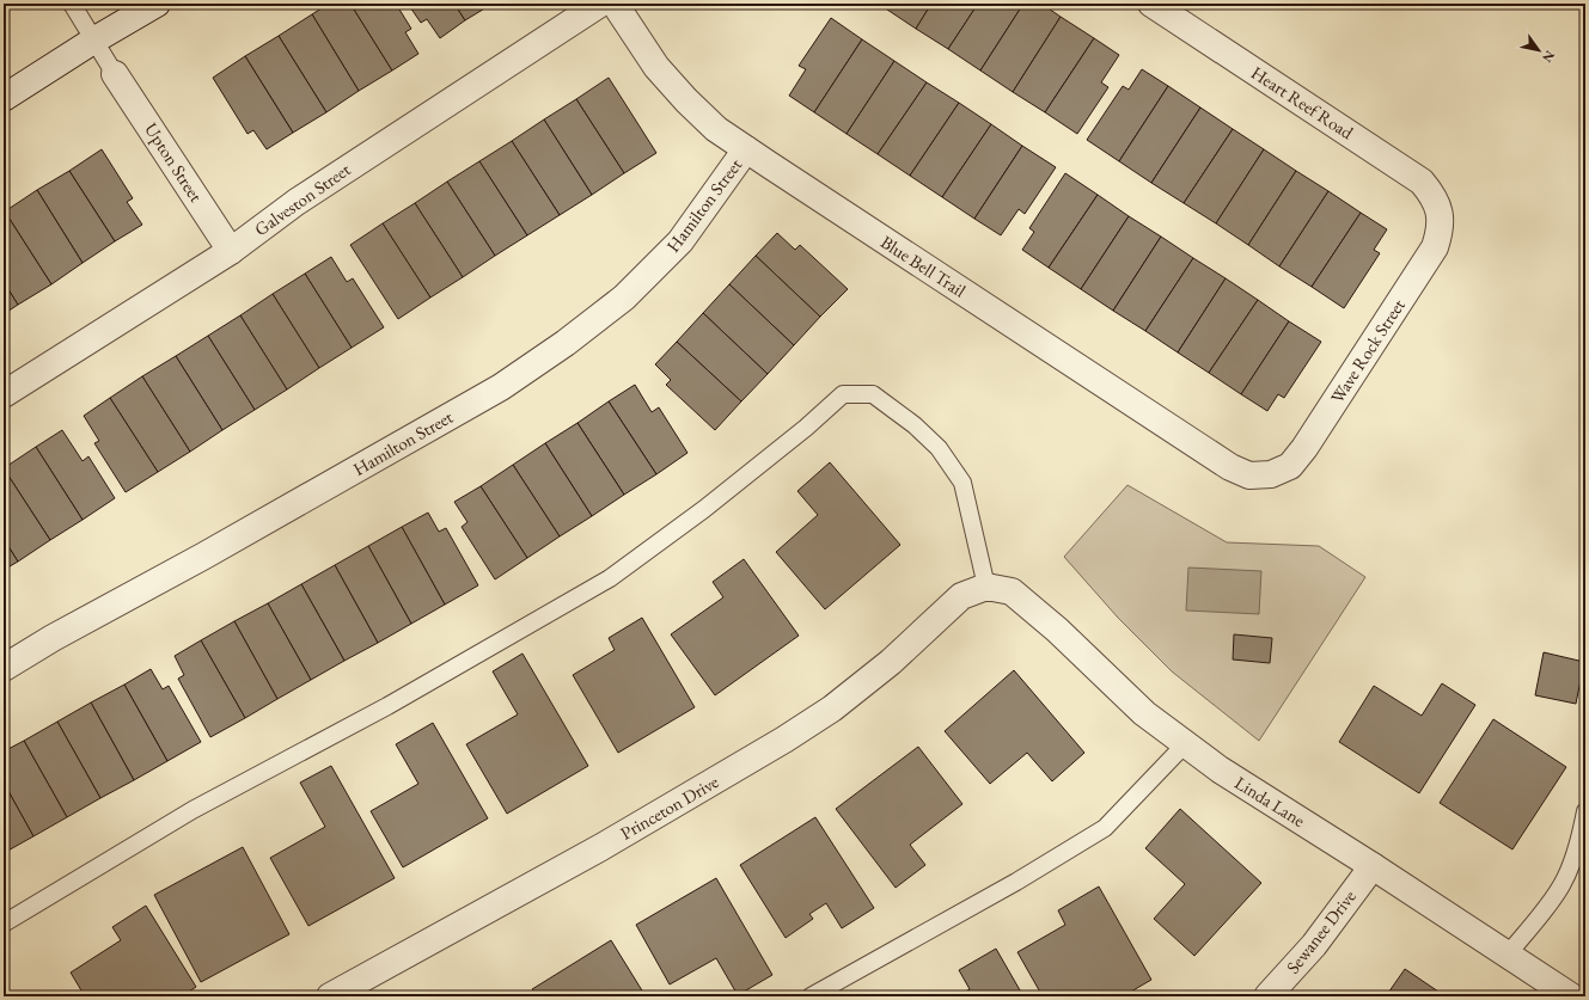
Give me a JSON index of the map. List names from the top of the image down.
{
  "streets": {
    "street": [
      "Heart Reef Road",
      "Upton Street",
      "Galveston Street",
      "Hamilton Street",
      "Blue Bell Trail",
      "Wave Rock Street",
      "Linda Lane",
      "Princeton Drive",
      "Sewanee Drive"
    ]
  },
  "crossings": [
    ["Heart Reef Road", "Wave Rock Street"],
    ["Upton Street", "Galveston Street"],
    ["Hamilton Street", "Blue Bell Trail"],
    ["Blue Bell Trail", "Wave Rock Street"],
    ["Linda Lane", "Princeton Drive"],
    ["Linda Lane", "Sewanee Drive"]
  ],
  "north": "bottom right"
}
